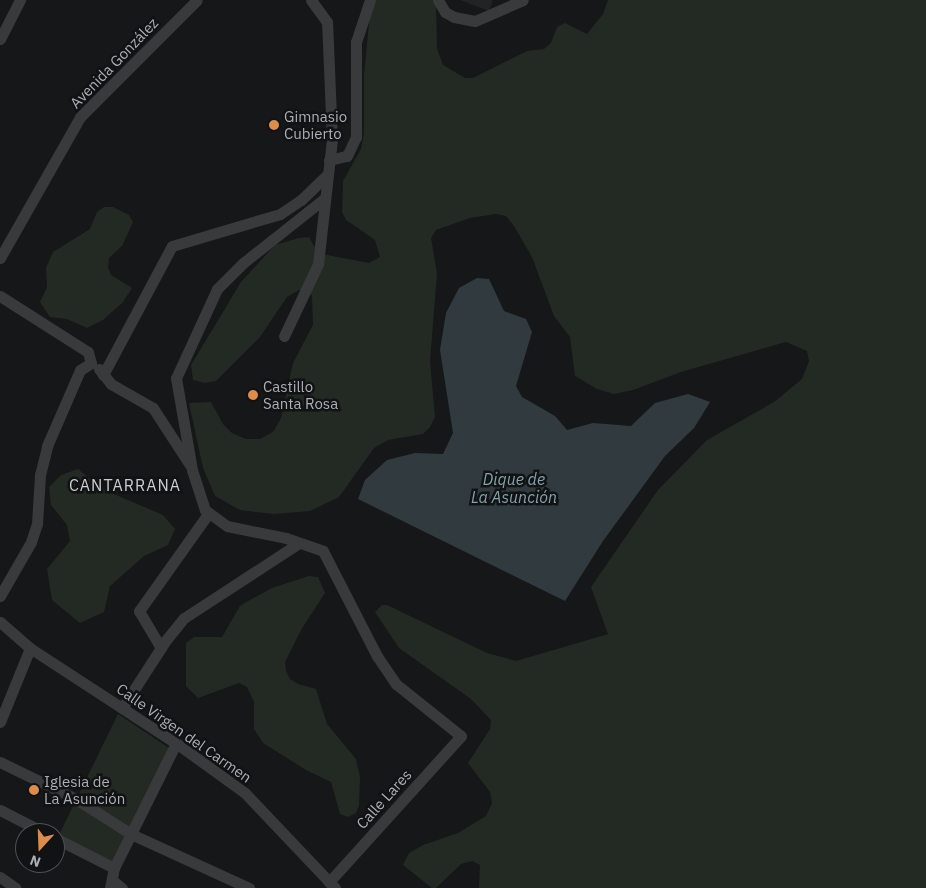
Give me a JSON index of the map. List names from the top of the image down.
{
  "streets": {
    "street": ["Avenida González", "Calle Virgen del Carmen", "Calle Lares"]
  },
  "crossings": [
    ["Calle Virgen del Carmen", "Calle Lares"]
  ],
  "districts": ["CANTARRANA"],
  "water": ["Dique de La Asunción"],
  "places": ["Gimnasio Cubierto", "Castillo Santa Rosa", "Iglesia de La Asunción"],
  "north": "bottom"
}
